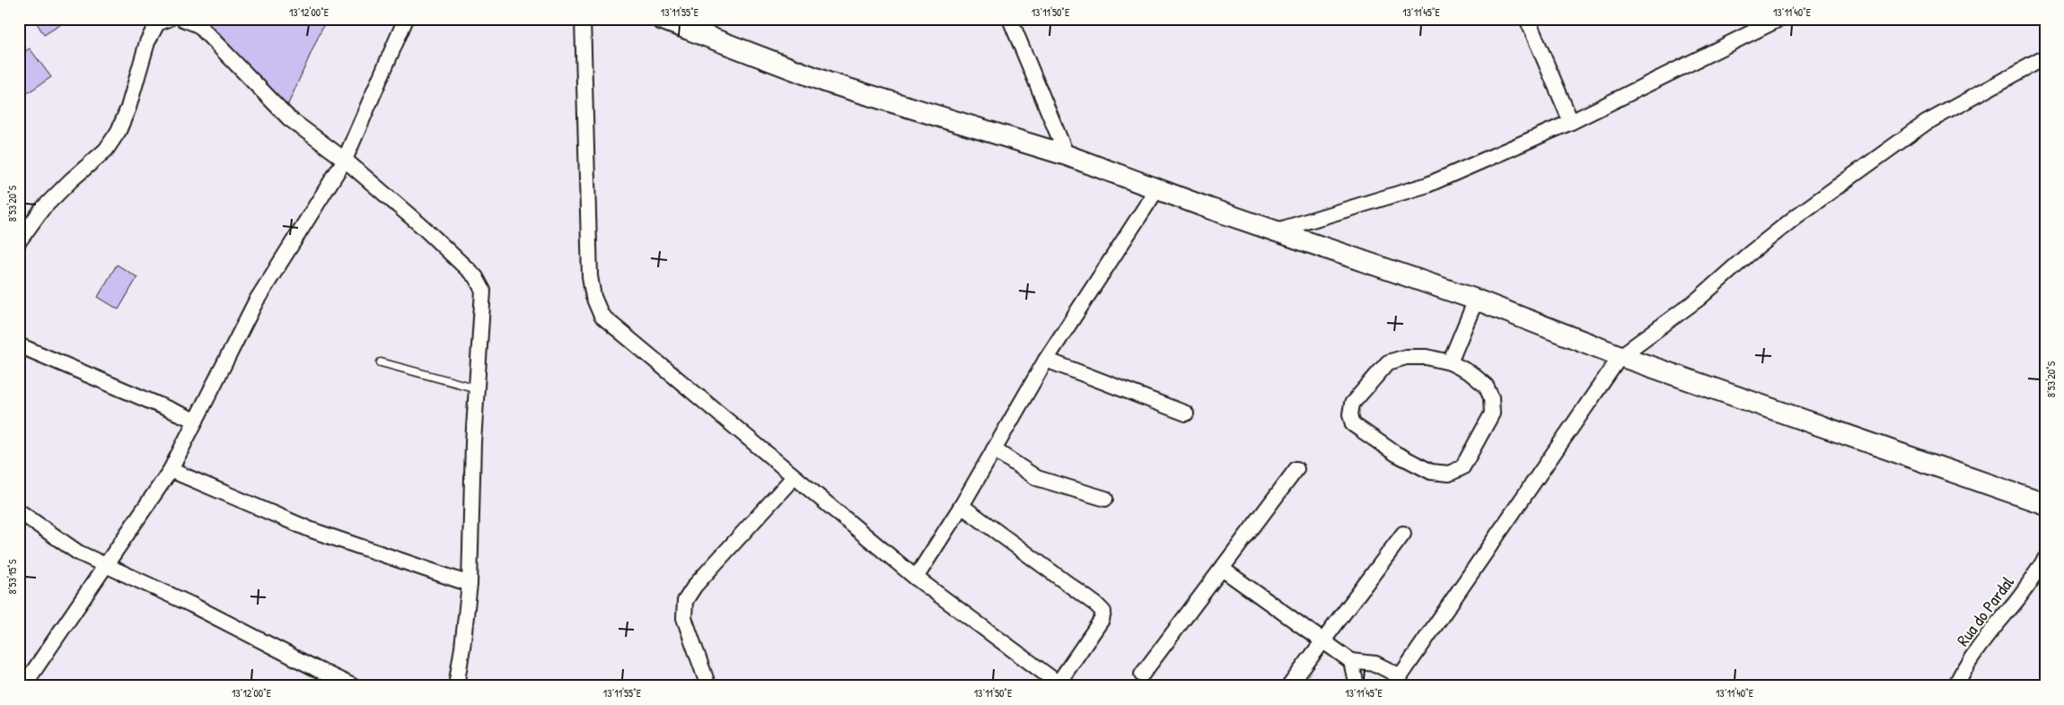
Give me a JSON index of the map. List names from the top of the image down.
{
  "streets": {
    "street": ["Rua do Pardal"]
  },
  "coordinates": [
    "13°12'00\"E",
    "13°11'55\"E",
    "13°11'50\"E",
    "13°11'45\"E",
    "13°11'40\"E",
    "8°53'20\"S",
    "8°53'15\"S"
  ]
}
